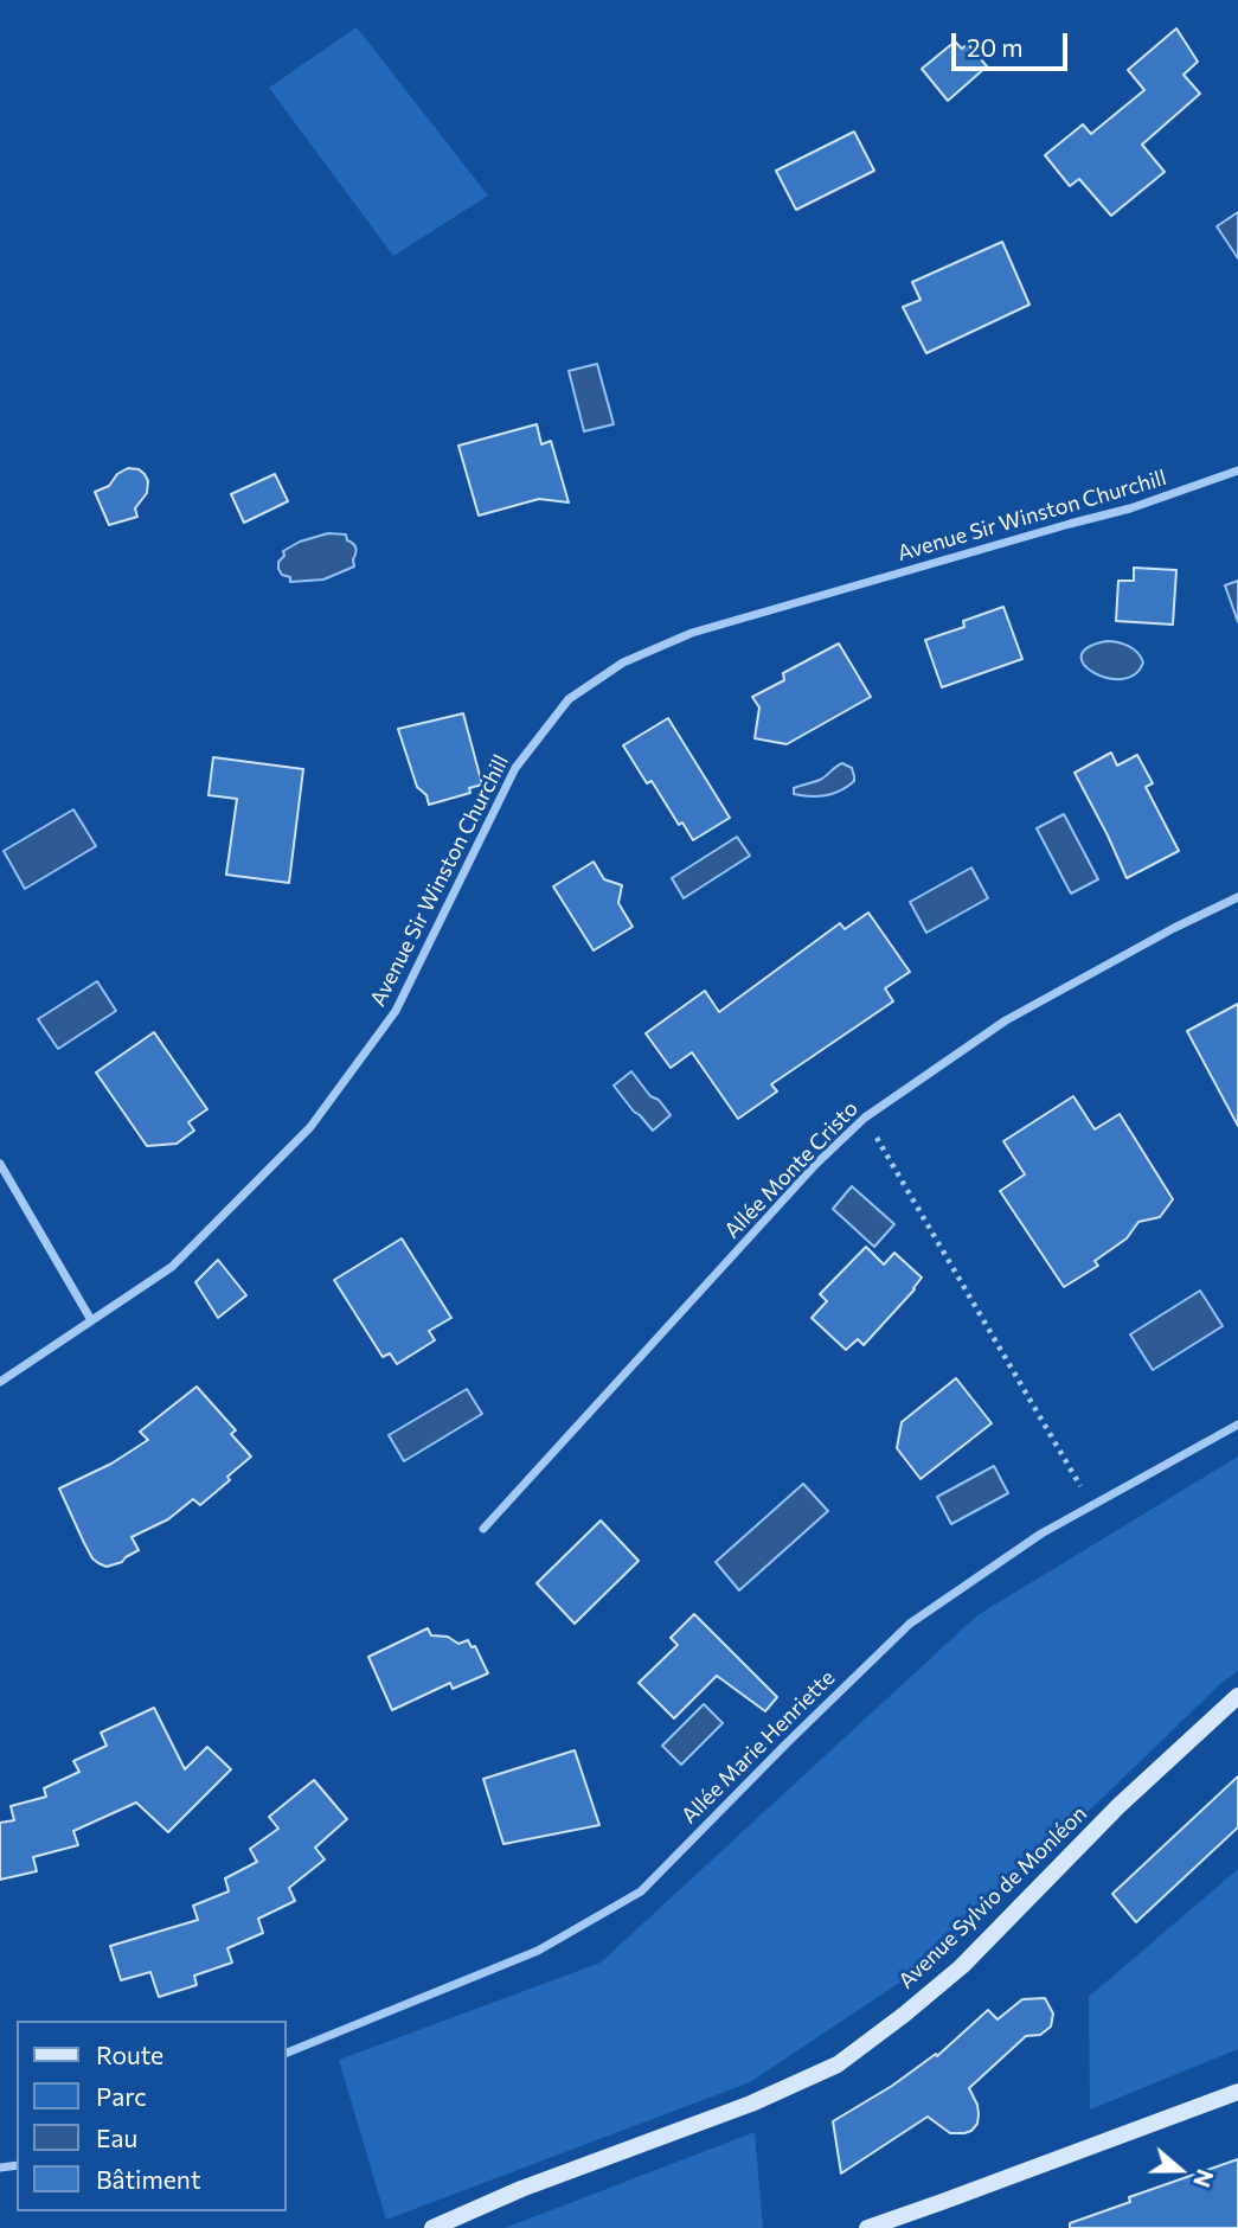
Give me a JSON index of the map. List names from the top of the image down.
{
  "streets": {
    "main road": ["Avenue Sylvio de Monléon"],
    "street": ["Avenue Sir Winston Churchill", "Allée Monte Cristo", "Allée Marie Henriette"]
  },
  "legend": [
    "Route",
    "Parc",
    "Eau",
    "Bâtiment"
  ],
  "scale_bar": "20 m",
  "north": "right"
}
